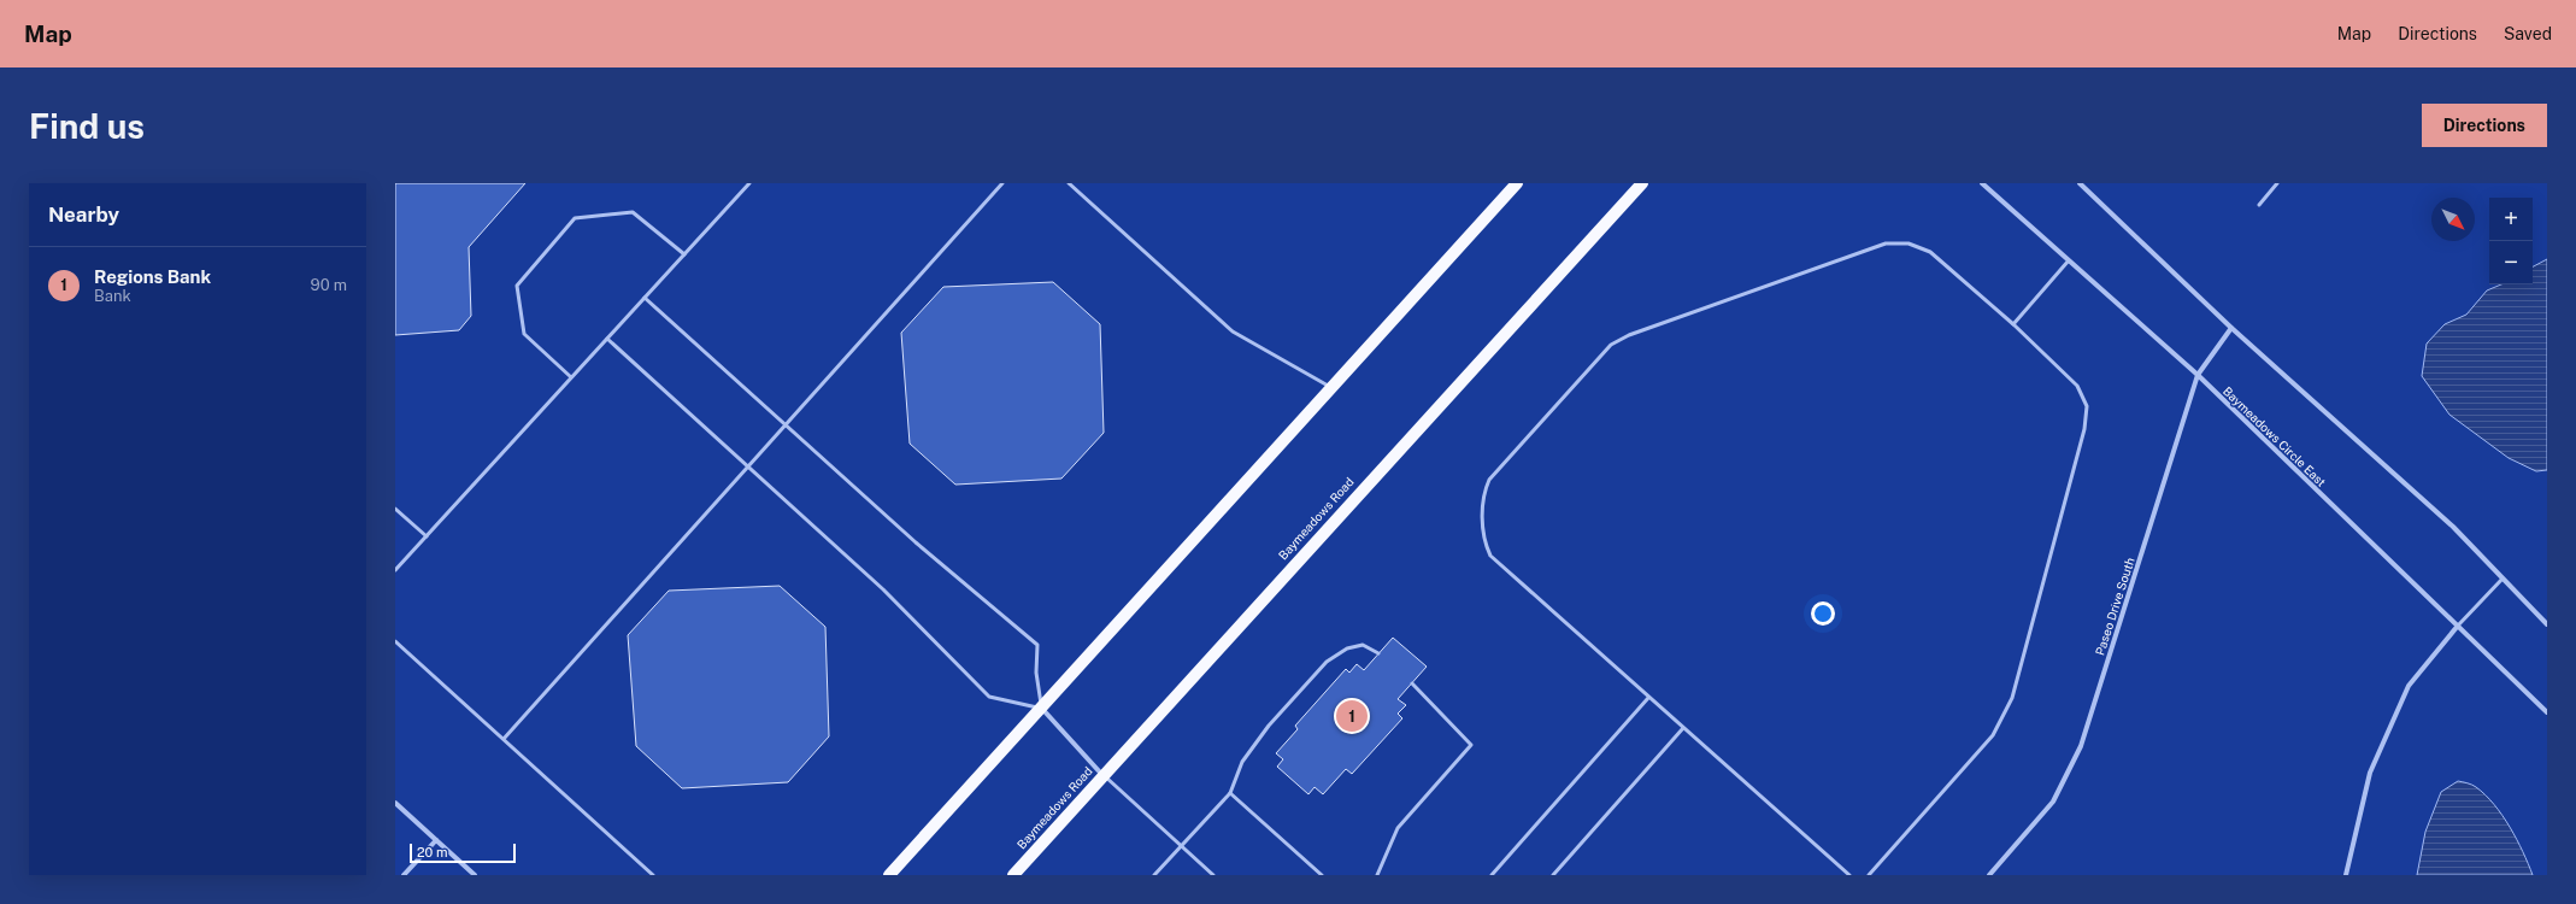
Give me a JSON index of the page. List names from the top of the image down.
{
  "streets": {
    "main road": ["Baymeadows Road"],
    "street": ["Baymeadows Circle East", "Paseo Drive South"]
  },
  "crossings": [
    ["Baymeadows Circle East", "Paseo Drive South"]
  ],
  "scale_bar": "20 m",
  "north": "bottom right",
  "page": {
    "header": "Map",
    "nav": ["Map", "Directions", "Saved"],
    "buttons": "Directions",
    "title": "Find us",
    "heading": "Nearby",
    "map_buttons": ["+", "−"],
    "list": [
      {
        "mark": "1",
        "name": "Regions Bank",
        "note": "Bank",
        "value": "90 m"
      }
    ],
    "pins": "1",
    "scale": "20 m"
  }
}
